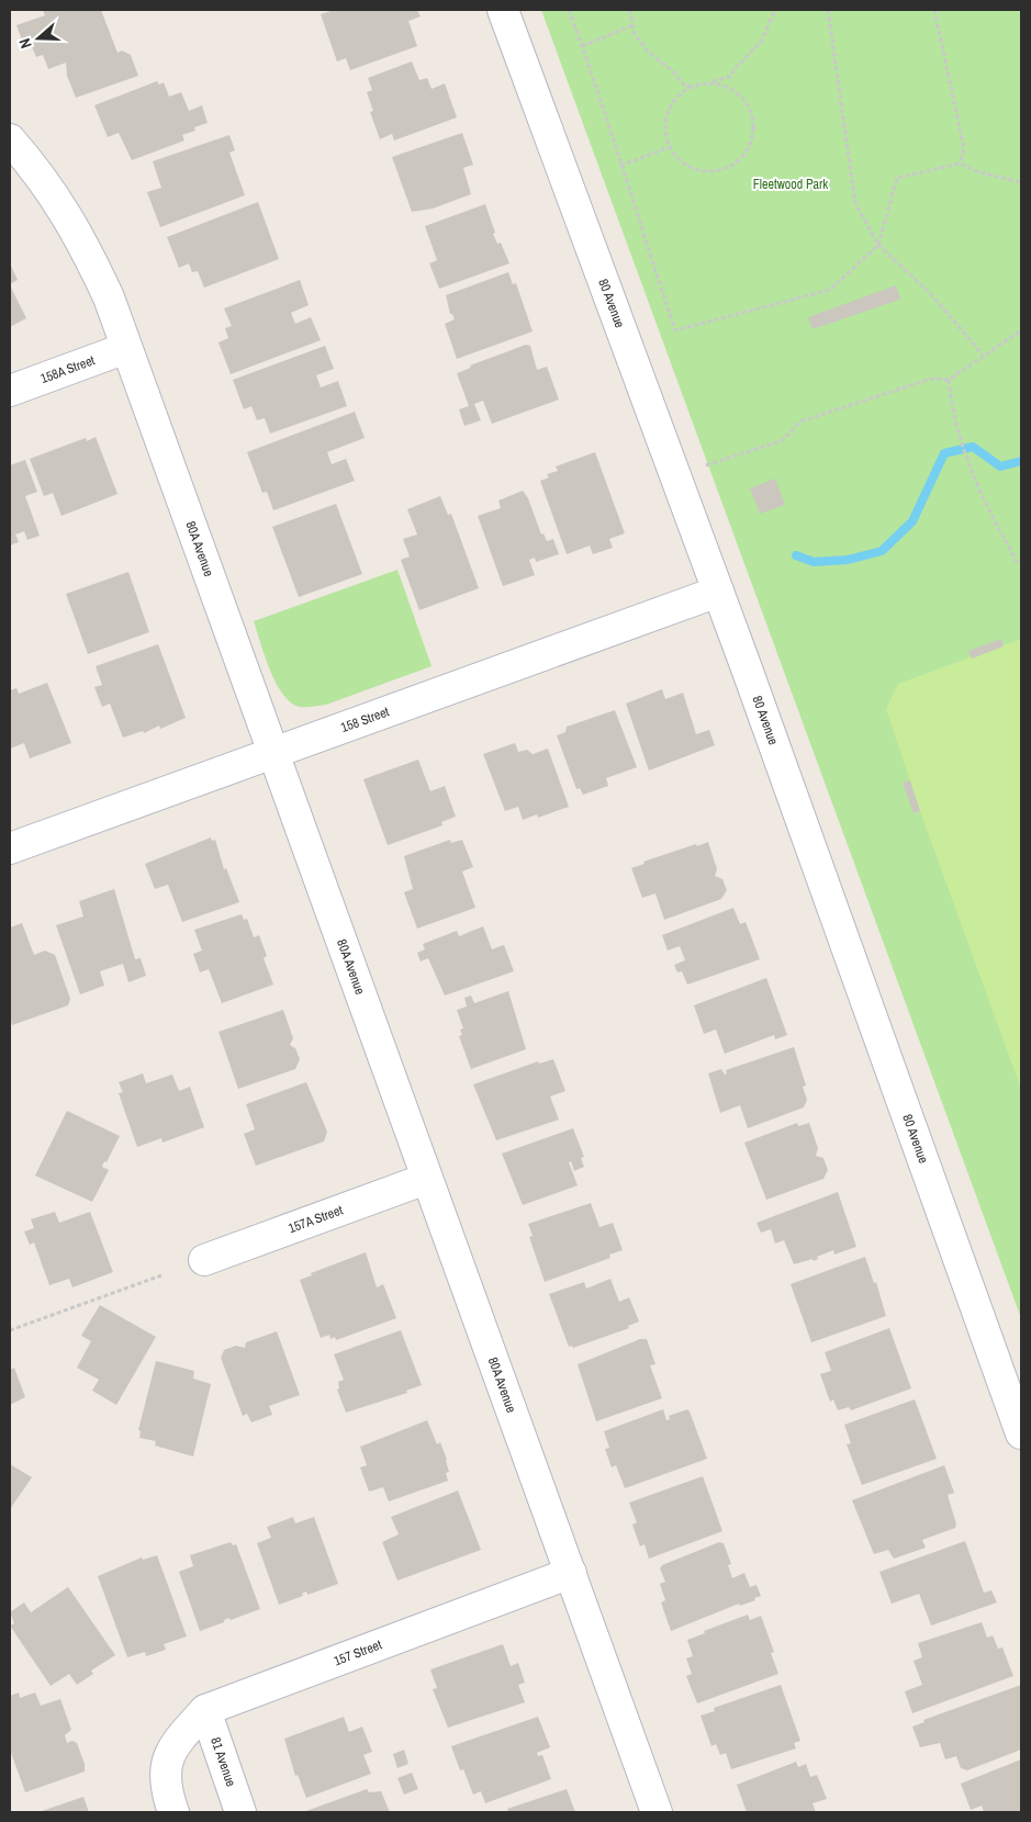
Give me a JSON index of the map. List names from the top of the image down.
{
  "streets": {
    "street": [
      "80 Avenue",
      "158A Street",
      "80A Avenue",
      "158 Street",
      "157A Street",
      "157 Street",
      "81 Avenue"
    ]
  },
  "crossings": [
    ["80 Avenue", "158 Street"],
    ["158A Street", "80A Avenue"],
    ["80A Avenue", "158 Street"],
    ["80A Avenue", "157A Street"],
    ["80A Avenue", "157 Street"],
    ["157 Street", "81 Avenue"]
  ],
  "parks": ["Fleetwood Park"],
  "north": "left"
}
